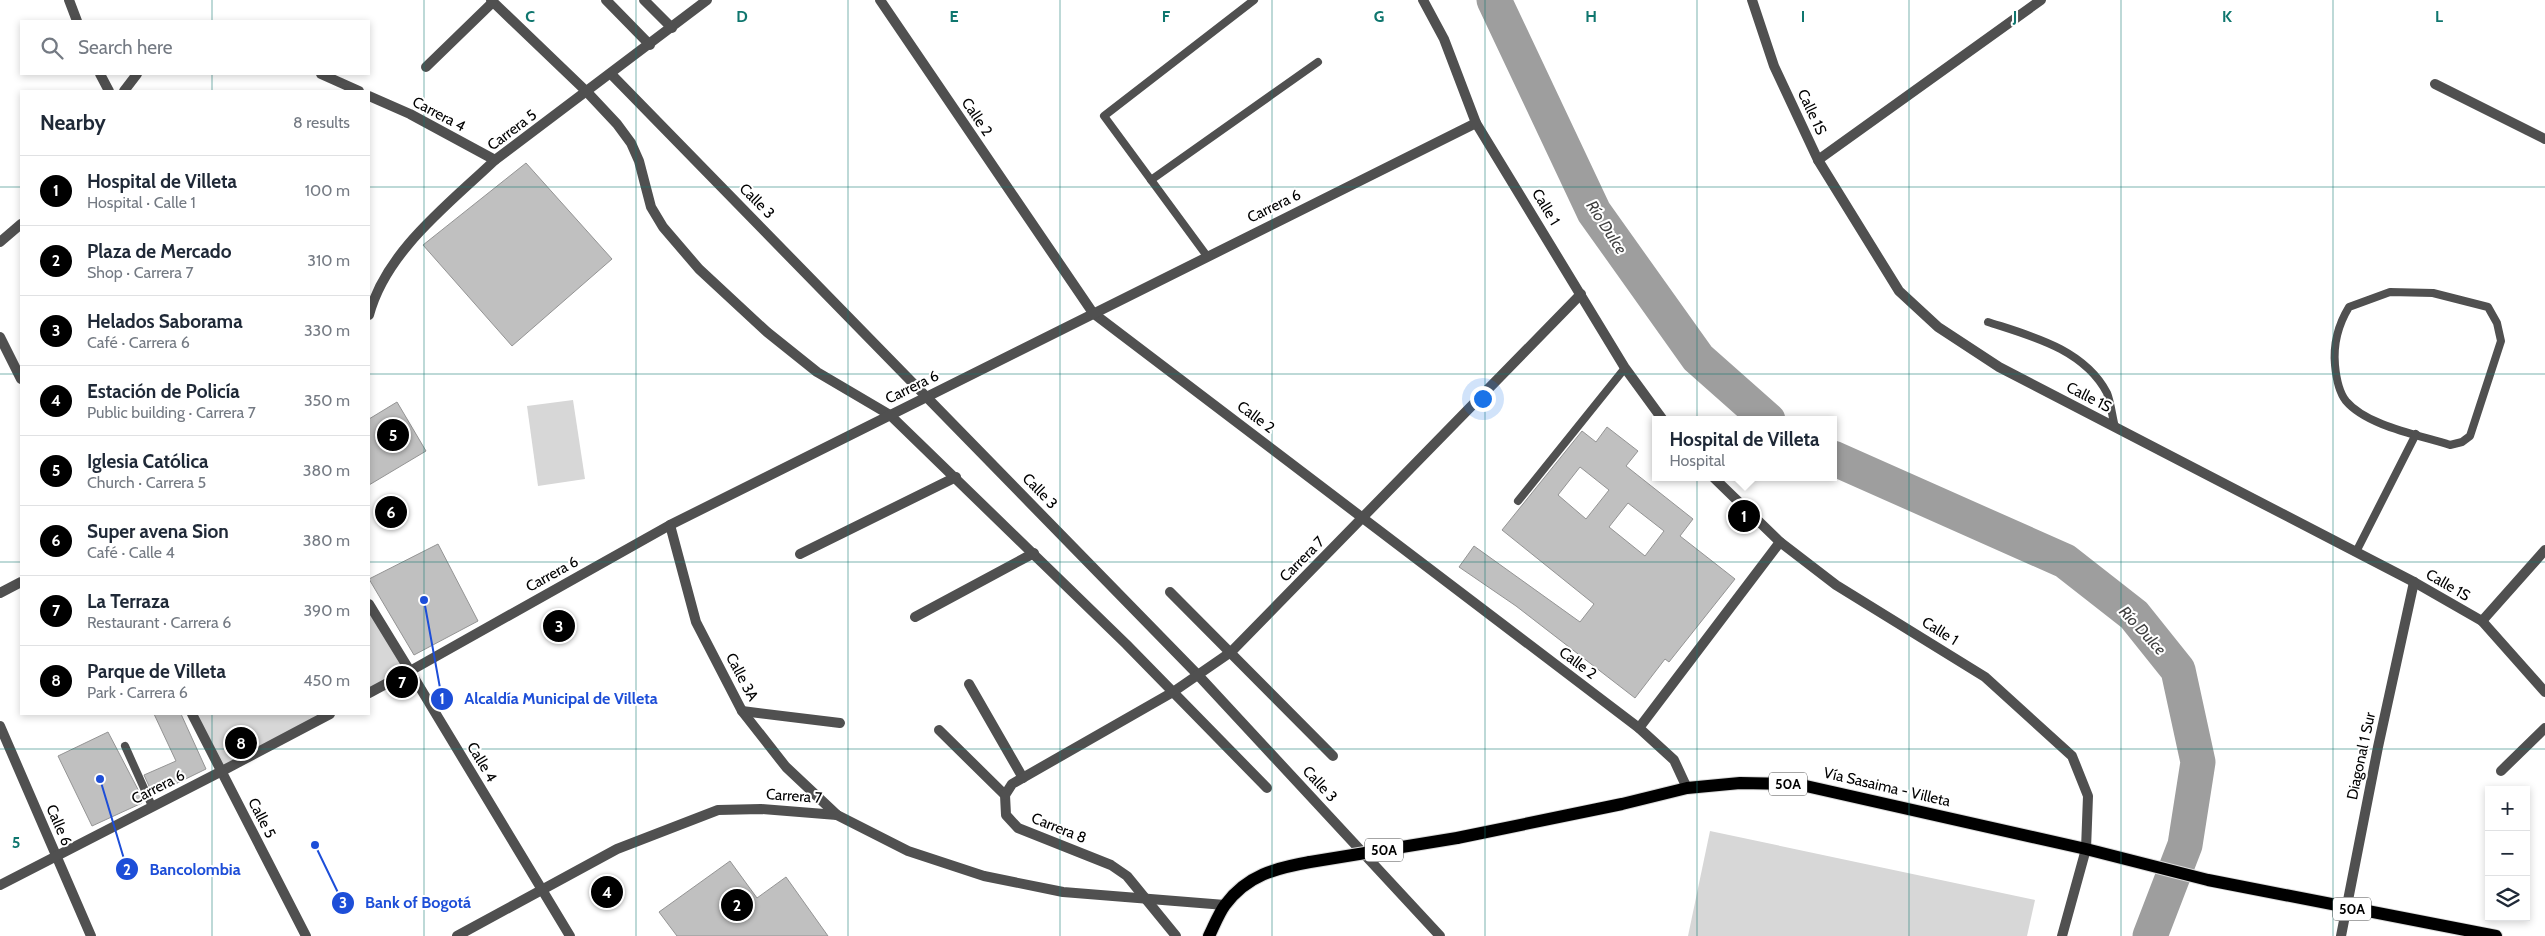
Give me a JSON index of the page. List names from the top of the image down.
{
  "streets": {
    "main road": ["50A", "Vía Sasaima - Villeta"],
    "street": [
      "Calle 1S",
      "Carrera 4",
      "Calle 2",
      "Carrera 5",
      "Calle 3",
      "Carrera 6",
      "Calle 1",
      "Carrera 7",
      "Calle 3A",
      "Diagonal 1 Sur",
      "Calle 4",
      "Calle 5",
      "Calle 6",
      "Carrera 8"
    ]
  },
  "crossings": [
    ["Calle 1S", "Diagonal 1 Sur"],
    ["Carrera 4", "Carrera 5"],
    ["Calle 2", "Carrera 6"],
    ["Calle 2", "Carrera 7"],
    ["Calle 2", "Vía Sasaima - Villeta"],
    ["Carrera 5", "Calle 3"],
    ["Calle 3", "Carrera 6"],
    ["Calle 3", "Carrera 7"],
    ["Carrera 6", "Calle 1"],
    ["Carrera 6", "Calle 3A"],
    ["Carrera 6", "Calle 4"],
    ["Carrera 6", "Calle 5"],
    ["Carrera 6", "Calle 6"],
    ["Calle 1", "Carrera 7"],
    ["Calle 1", "Vía Sasaima - Villeta"],
    ["Carrera 7", "Calle 3A"],
    ["Carrera 7", "Calle 4"],
    ["Carrera 7", "Vía Sasaima - Villeta"],
    ["Carrera 7", "Carrera 8"],
    ["Diagonal 1 Sur", "Vía Sasaima - Villeta"]
  ],
  "water": ["Río Dulce"],
  "places": ["Alcaldía Municipal de Villeta", "Bancolombia", "Bank of Bogotá"],
  "page": {
    "search": "Search here",
    "heading": ["Nearby", "8 results"],
    "list": [
      {
        "mark": "1",
        "name": "Hospital de Villeta",
        "note": "Hospital · Calle 1",
        "value": "100 m"
      },
      {
        "mark": "2",
        "name": "Plaza de Mercado",
        "note": "Shop · Carrera 7",
        "value": "310 m"
      },
      {
        "mark": "3",
        "name": "Helados Saborama",
        "note": "Café · Carrera 6",
        "value": "330 m"
      },
      {
        "mark": "4",
        "name": "Estación de Policía",
        "note": "Public building · Carrera 7",
        "value": "350 m"
      },
      {
        "mark": "5",
        "name": "Iglesia Católica",
        "note": "Church · Carrera 5",
        "value": "380 m"
      },
      {
        "mark": "6",
        "name": "Super avena Sion",
        "note": "Café · Calle 4",
        "value": "380 m"
      },
      {
        "mark": "7",
        "name": "La Terraza",
        "note": "Restaurant · Carrera 6",
        "value": "390 m"
      },
      {
        "mark": "8",
        "name": "Parque de Villeta",
        "note": "Park · Carrera 6",
        "value": "450 m"
      }
    ],
    "popup": ["Hospital de Villeta", "Hospital"],
    "pins": [
      "5",
      "6",
      "1",
      "3",
      "7",
      "8",
      "4",
      "2"
    ],
    "map_buttons": ["+", "−"]
  },
  "grid": {
    "columns": [
      "C",
      "D",
      "E",
      "F",
      "G",
      "H",
      "I",
      "J",
      "K",
      "L"
    ],
    "rows": ["5"]
  }
}
